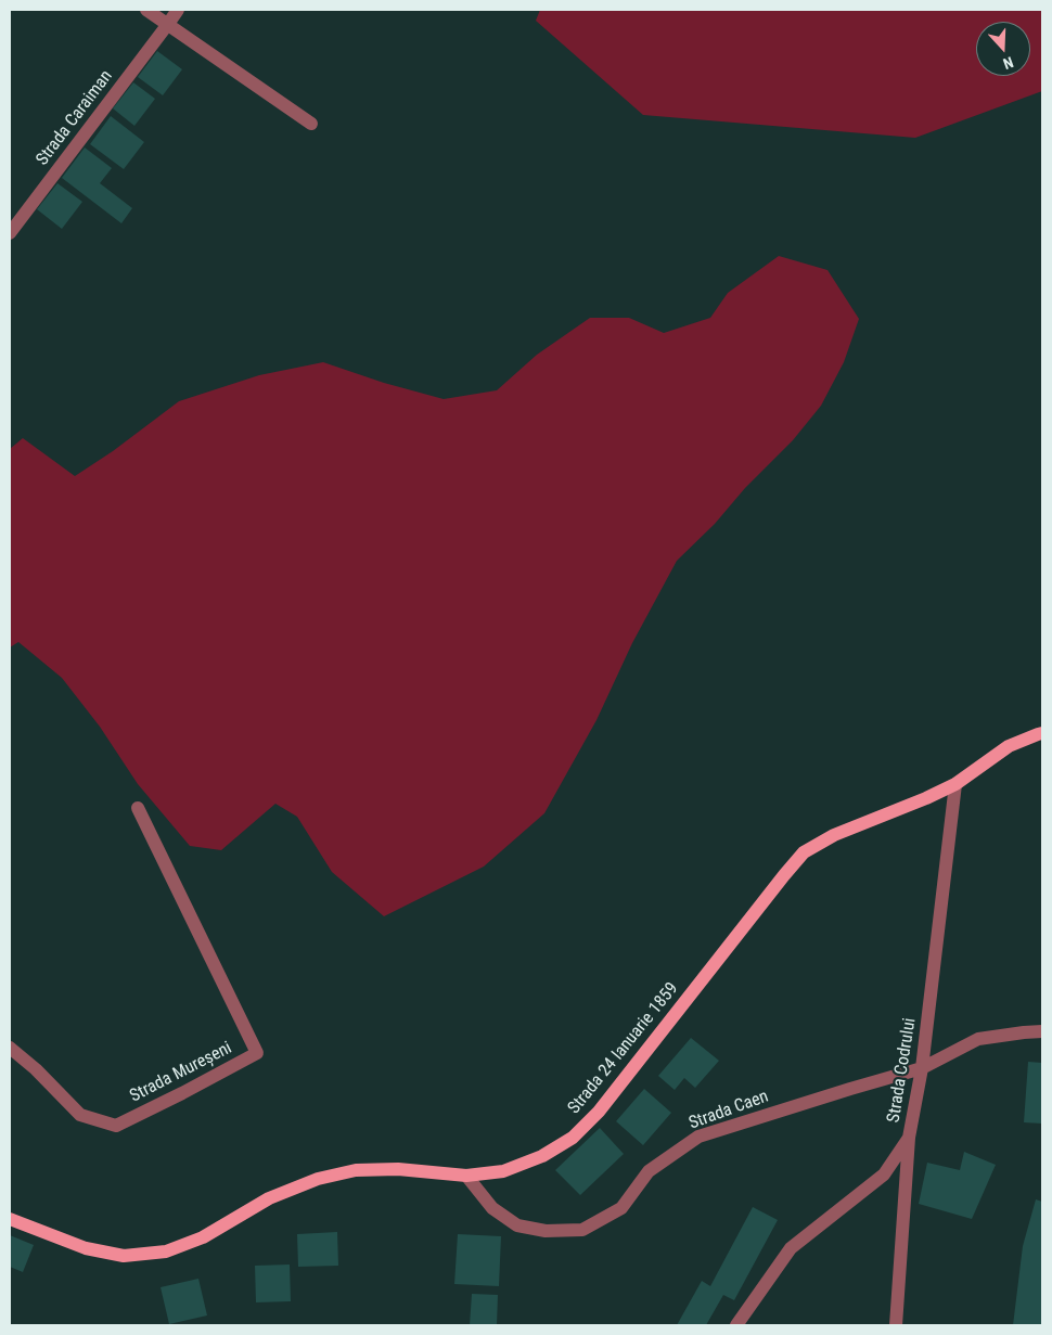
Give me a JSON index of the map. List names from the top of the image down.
{
  "streets": {
    "main road": ["Strada 24 Ianuarie 1859"],
    "street": [
      "Strada Caraiman",
      "Strada Codrului",
      "Strada Mureșeni",
      "Strada Caen"
    ]
  },
  "crossings": [
    ["Strada 24 Ianuarie 1859", "Strada Codrului"],
    ["Strada 24 Ianuarie 1859", "Strada Caen"],
    ["Strada Codrului", "Strada Caen"]
  ],
  "north": "bottom"
}
